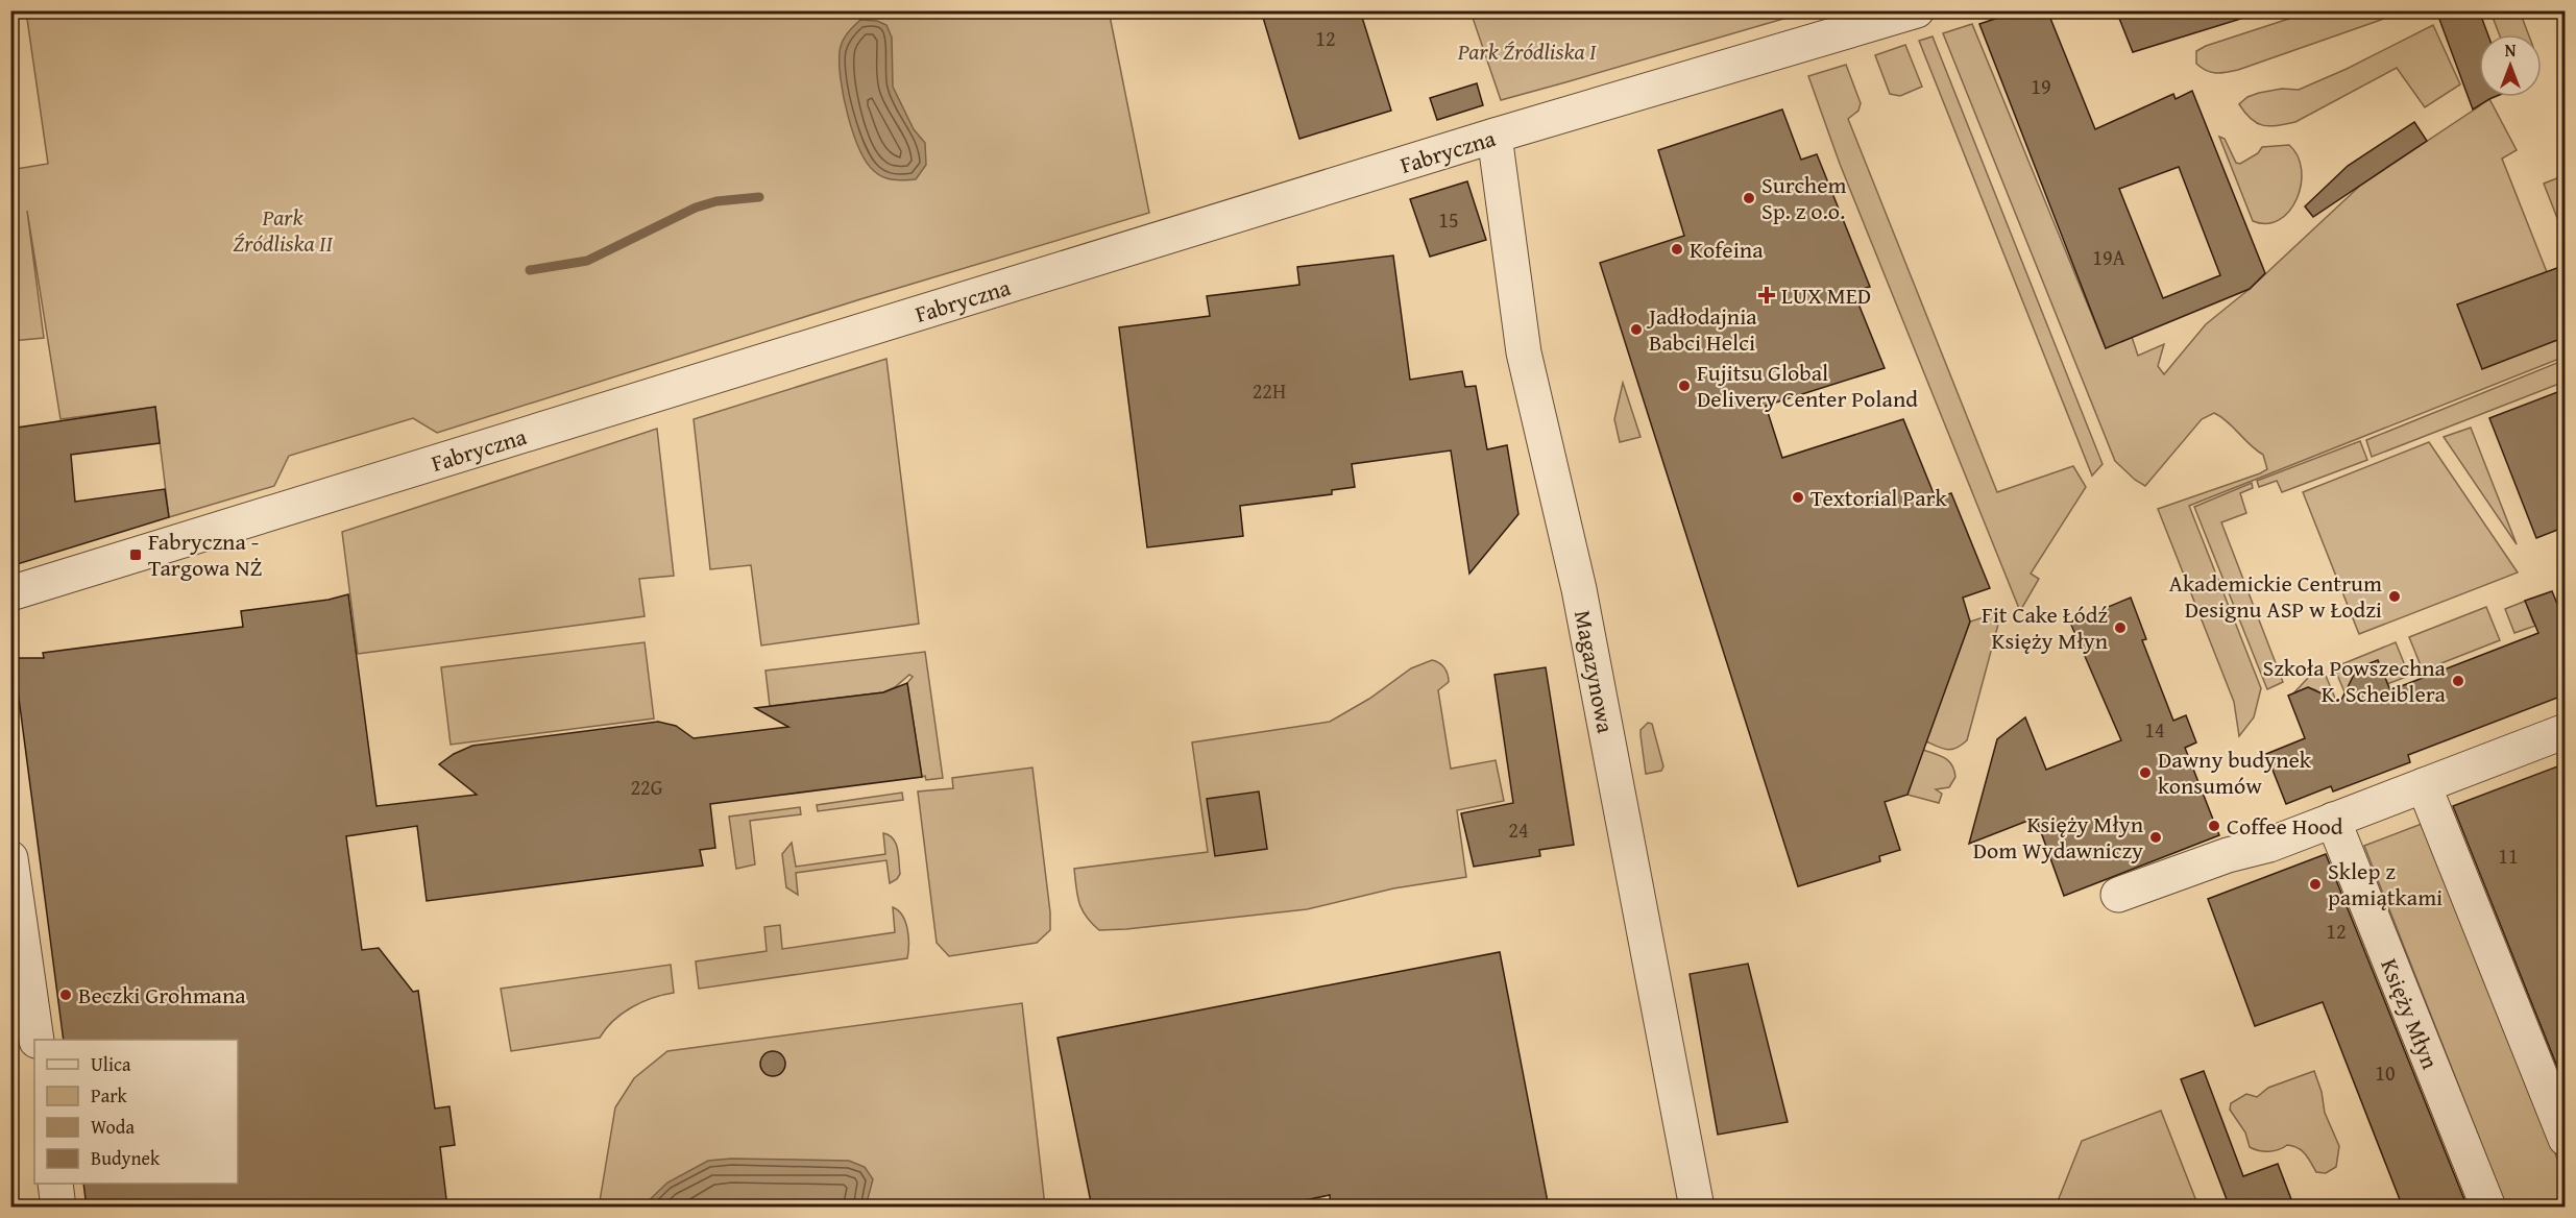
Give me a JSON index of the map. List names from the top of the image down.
{
  "streets": {
    "street": ["Fabryczna", "Magazynowa", "Księży Młyn"]
  },
  "crossings": [
    ["Fabryczna", "Magazynowa"]
  ],
  "parks": ["Park Źródliska I", "Park Źródliska II"],
  "places": {
    "other": [
      "Surchem Sp. z o.o.",
      "Kofeina",
      "Jadłodajnia Babci Helci",
      "Fujitsu Global Delivery Center Poland",
      "Textorial Park",
      "Akademickie Centrum Designu ASP w Łodzi",
      "Fit Cake Łódź Księży Młyn",
      "Szkoła Powszechna K. Scheiblera",
      "Dawny budynek konsumów",
      "Coffee Hood",
      "Księży Młyn Dom Wydawniczy",
      "Sklep z pamiątkami",
      "Beczki Grohmana"
    ],
    "health": ["LUX MED"],
    "transit": ["Fabryczna - Targowa NŻ"]
  },
  "house_numbers": [
    "12",
    "19",
    "15",
    "19A",
    "22H",
    "14",
    "22G",
    "24",
    "11",
    "12",
    "10"
  ],
  "legend": [
    "Ulica",
    "Park",
    "Woda",
    "Budynek"
  ],
  "north": "top"
}
